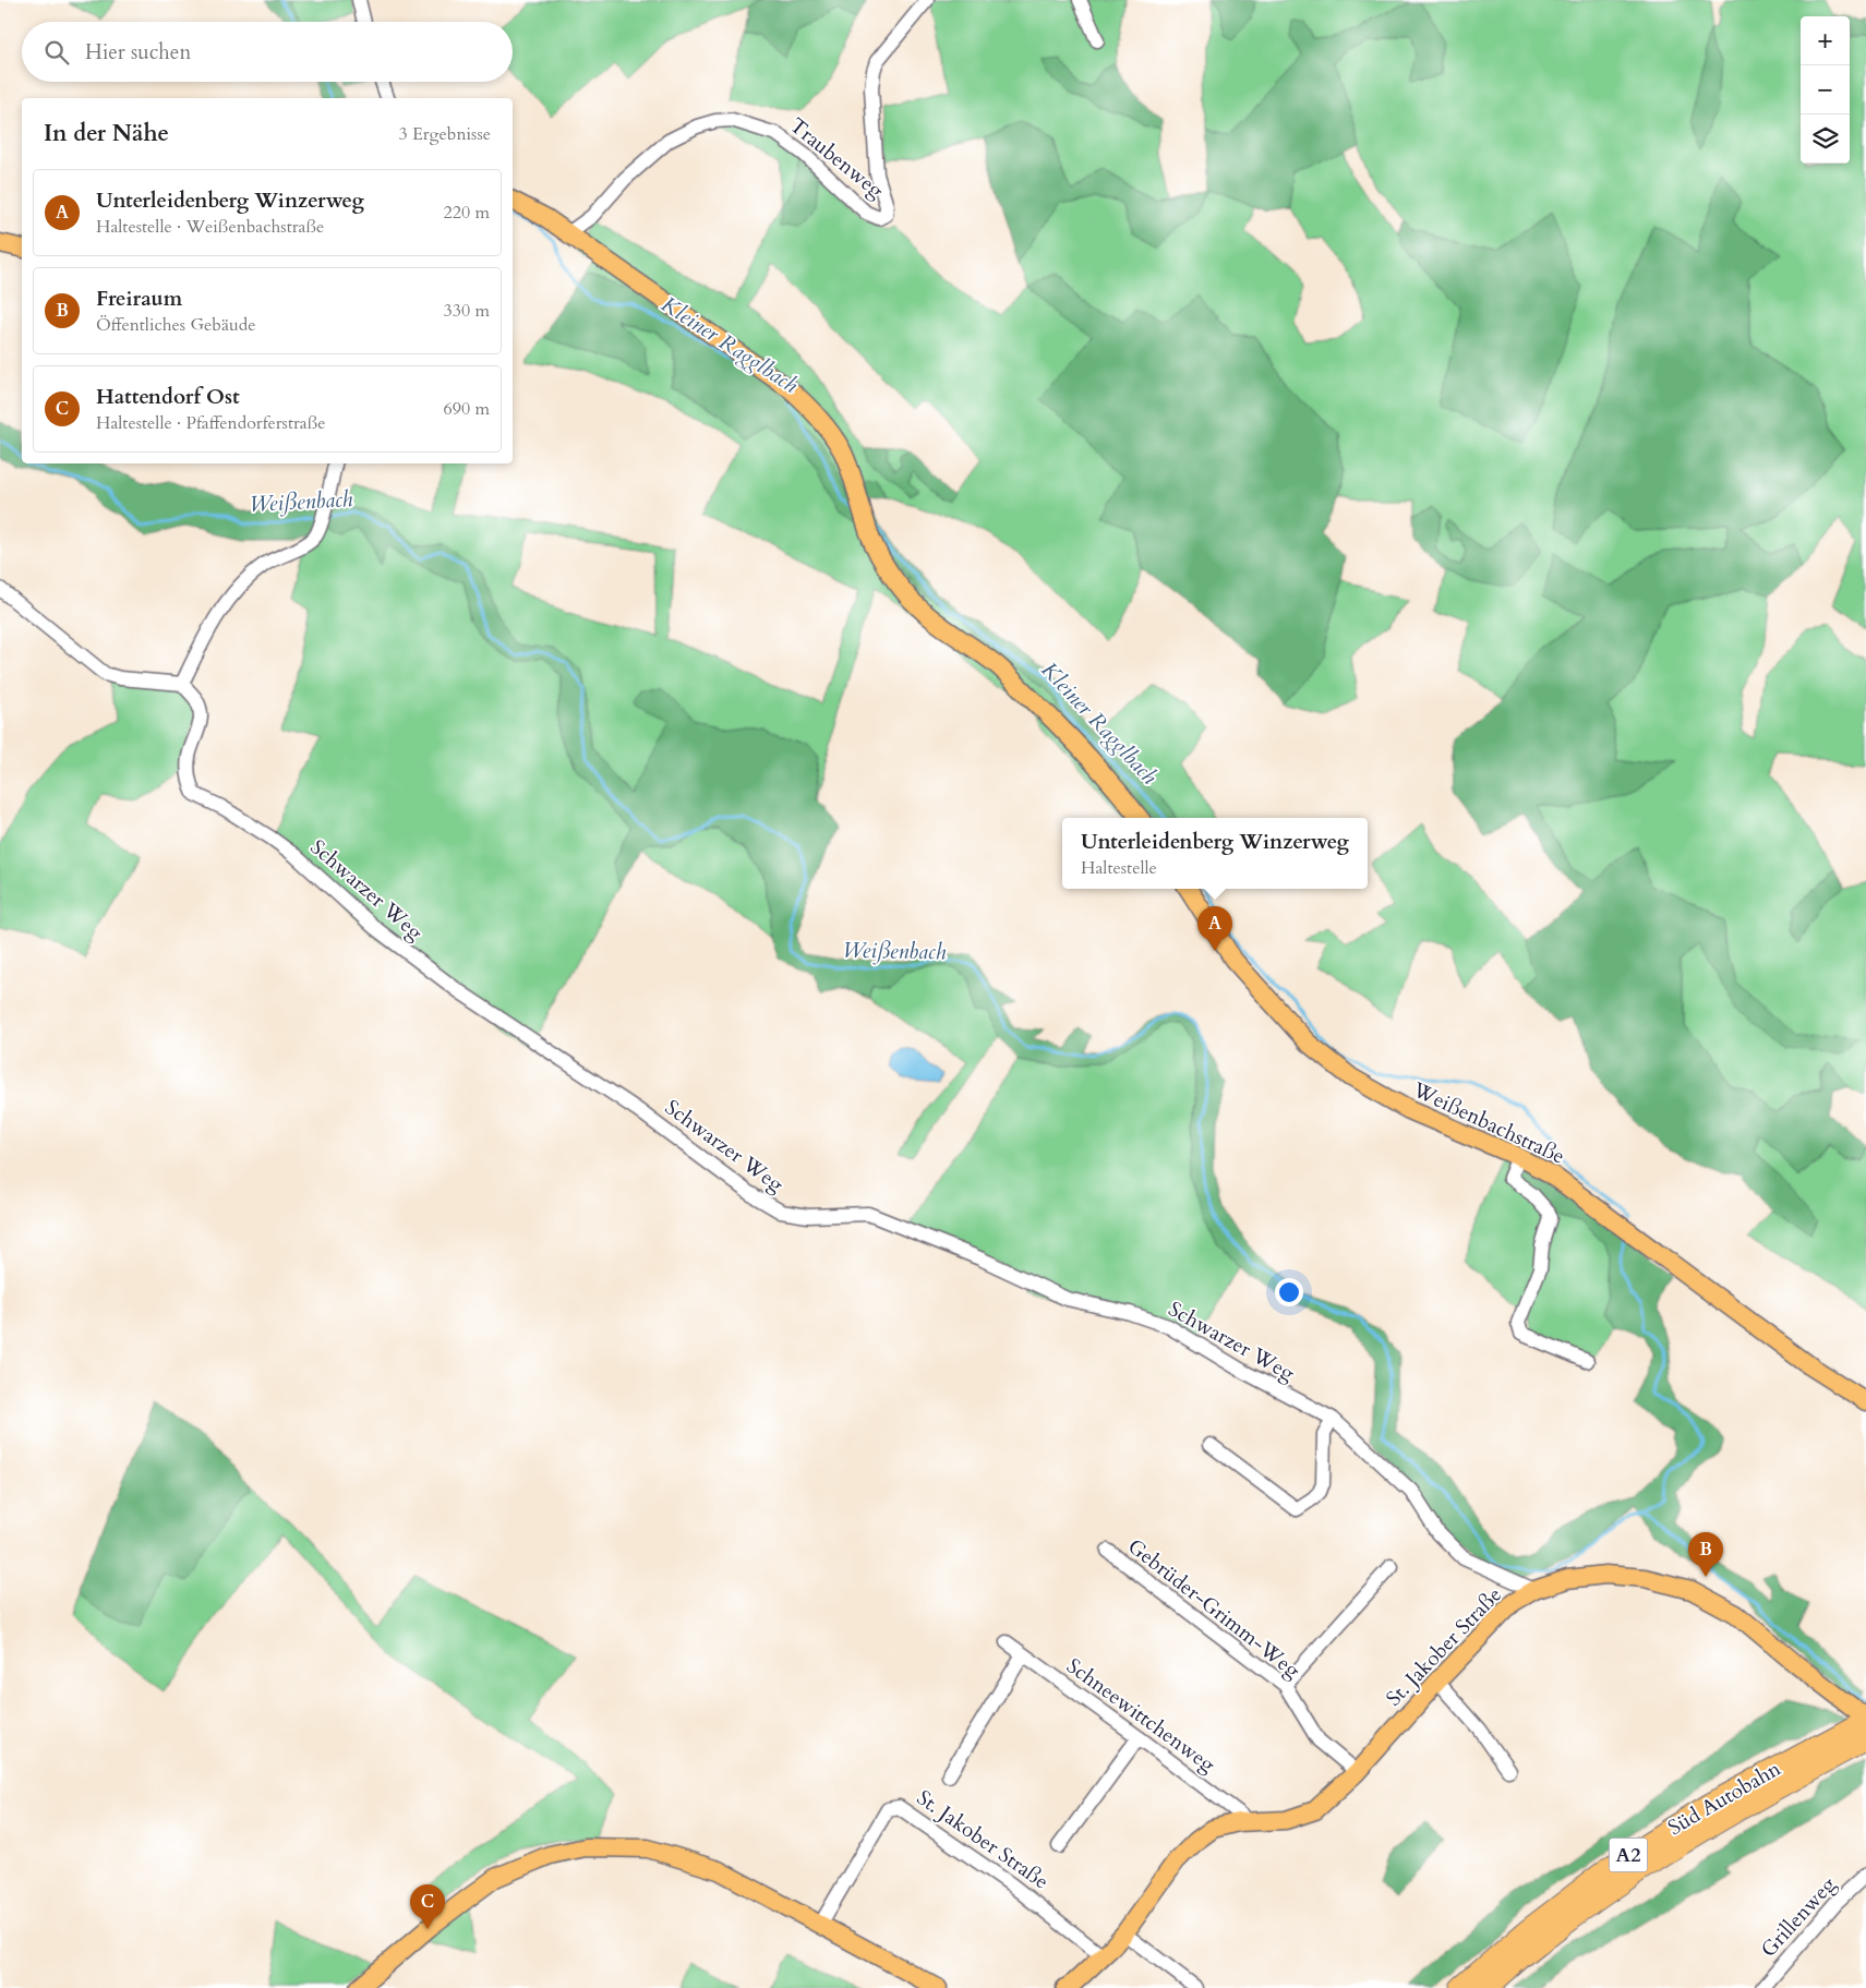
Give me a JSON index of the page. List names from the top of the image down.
{
  "streets": {
    "highway": ["Süd Autobahn", "A2"],
    "main road": ["Weißenbachstraße", "St. Jakober Straße"],
    "street": [
      "Traubenweg",
      "Schwarzer Weg",
      "Gebrüder-Grimm-Weg",
      "Schneewittchenweg",
      "Grillenweg"
    ]
  },
  "crossings": [
    ["Schwarzer Weg", "St. Jakober Straße"],
    ["Gebrüder-Grimm-Weg", "St. Jakober Straße"],
    ["St. Jakober Straße", "Schneewittchenweg"],
    ["St. Jakober Straße", "Süd Autobahn"]
  ],
  "water": ["Kleiner Ragglbach", "Weißenbach"],
  "page": {
    "map_buttons": ["+", "−"],
    "search": "Hier suchen",
    "heading": ["In der Nähe", "3 Ergebnisse"],
    "list": [
      {
        "mark": "A",
        "name": "Unterleidenberg Winzerweg",
        "note": "Haltestelle · Weißenbachstraße",
        "value": "220 m"
      },
      {
        "mark": "B",
        "name": "Freiraum",
        "note": "Öffentliches Gebäude",
        "value": "330 m"
      },
      {
        "mark": "C",
        "name": "Hattendorf Ost",
        "note": "Haltestelle · Pfaffendorferstraße",
        "value": "690 m"
      }
    ],
    "popup": ["Unterleidenberg Winzerweg", "Haltestelle"],
    "pins": ["A", "B", "C"]
  }
}
